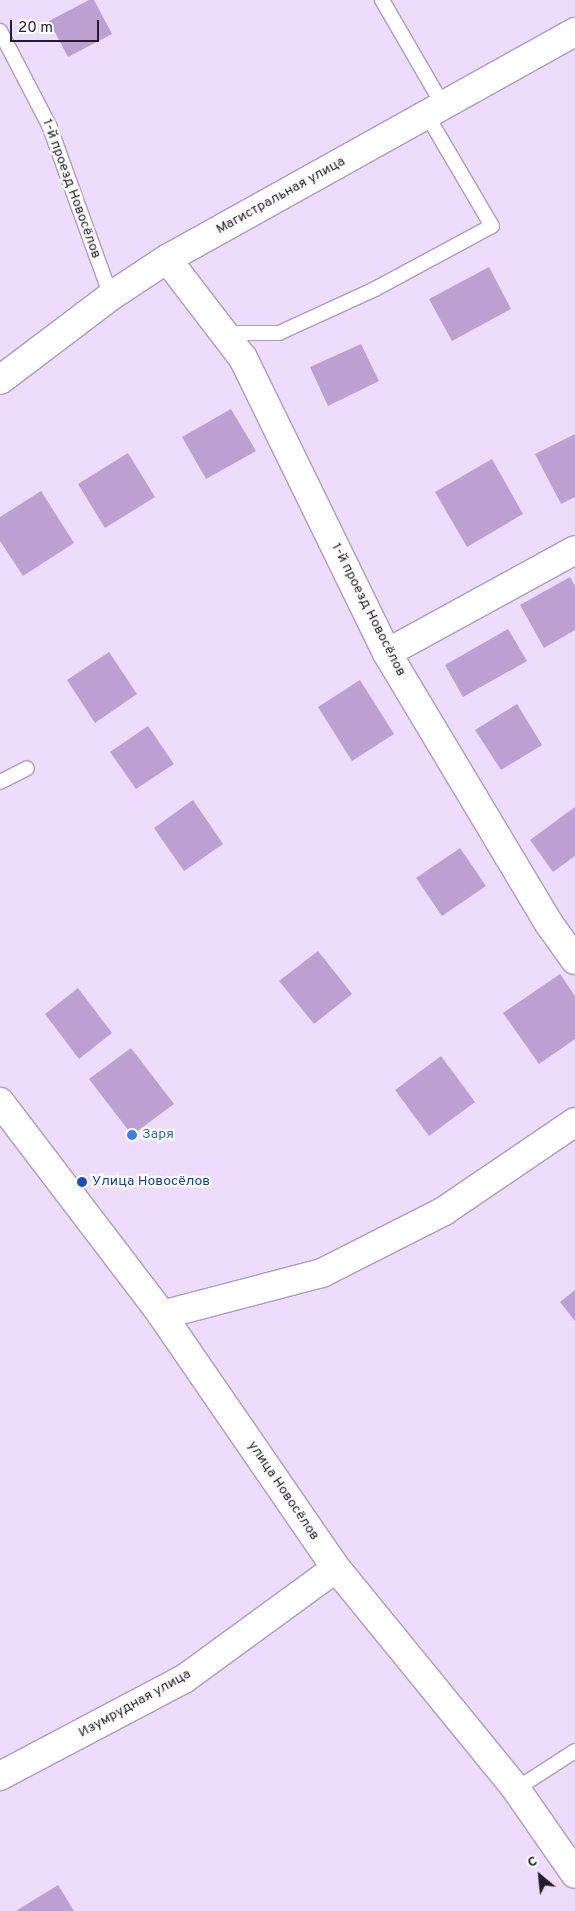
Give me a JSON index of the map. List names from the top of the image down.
{
  "streets": {
    "street": [
      "1-й проезд Новосёлов",
      "Магистральная улица",
      "улица Новосёлов",
      "Изумрудная улица"
    ]
  },
  "crossings": [
    ["1-й проезд Новосёлов", "Магистральная улица"],
    ["улица Новосёлов", "Изумрудная улица"]
  ],
  "places": ["Заря", "Улица Новосёлов"],
  "scale_bar": "20 m",
  "north": "top left"
}
